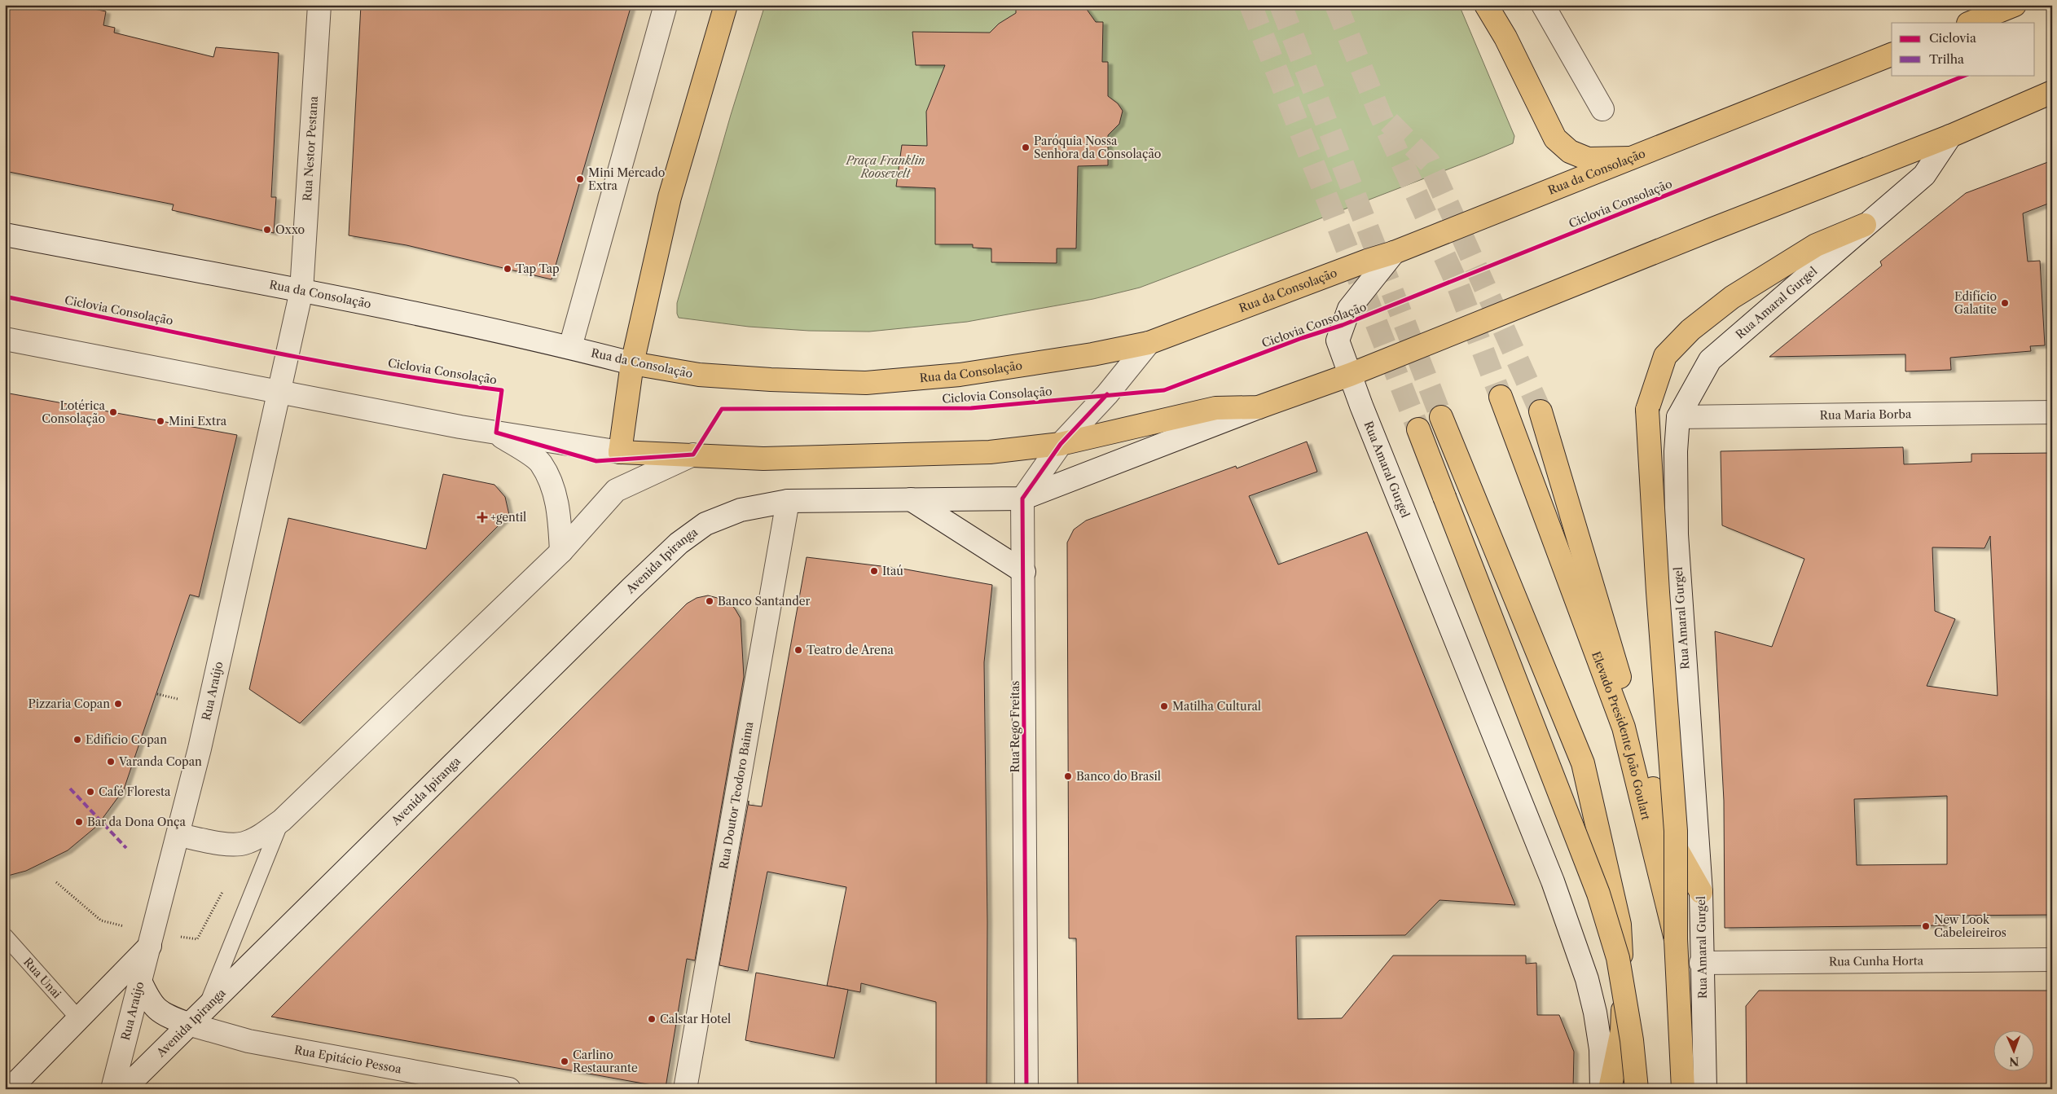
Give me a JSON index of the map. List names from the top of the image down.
{
  "streets": {
    "main road": ["Rua da Consolação", "Elevado Presidente João Goulart"],
    "street": [
      "Rua Nestor Pestana",
      "Rua Amaral Gurgel",
      "Rua Maria Borba",
      "Avenida Ipiranga",
      "Rua Araújo",
      "Rua Rego Freitas",
      "Rua Doutor Teodoro Baima",
      "Rua Cunha Horta",
      "Rua Epitácio Pessoa"
    ],
    "lane": ["Rua Unai"],
    "cycle path": ["Ciclovia Consolação"]
  },
  "crossings": [
    ["Rua Nestor Pestana", "Rua da Consolação"],
    ["Rua Nestor Pestana", "Rua Araújo"],
    ["Rua da Consolação", "Rua Amaral Gurgel"],
    ["Rua da Consolação", "Rua Araújo"],
    ["Rua Amaral Gurgel", "Rua Maria Borba"],
    ["Rua Amaral Gurgel", "Rua Cunha Horta"],
    ["Avenida Ipiranga", "Rua Doutor Teodoro Baima"],
    ["Avenida Ipiranga", "Rua Epitácio Pessoa"],
    ["Rua Araújo", "Rua Epitácio Pessoa"]
  ],
  "parks": ["Praça Franklin Roosevelt"],
  "places": {
    "other": [
      "Paróquia Nossa Senhora da Consolação",
      "Mini Mercado Extra",
      "Oxxo",
      "Tap Tap",
      "Edifício Galatite",
      "Lotérica Consolação",
      "Mini Extra",
      "Itaú",
      "Banco Santander",
      "Teatro de Arena",
      "Pizzaria Copan",
      "Matilha Cultural",
      "Edifício Copan",
      "Varanda Copan",
      "Banco do Brasil",
      "Café Floresta",
      "Bar da Dona Onça",
      "New Look Cabeleireiros",
      "Calstar Hotel",
      "Carlino Restaurante"
    ],
    "health": ["+gentil"]
  },
  "legend": ["Ciclovia", "Trilha"],
  "north": "bottom"
}
